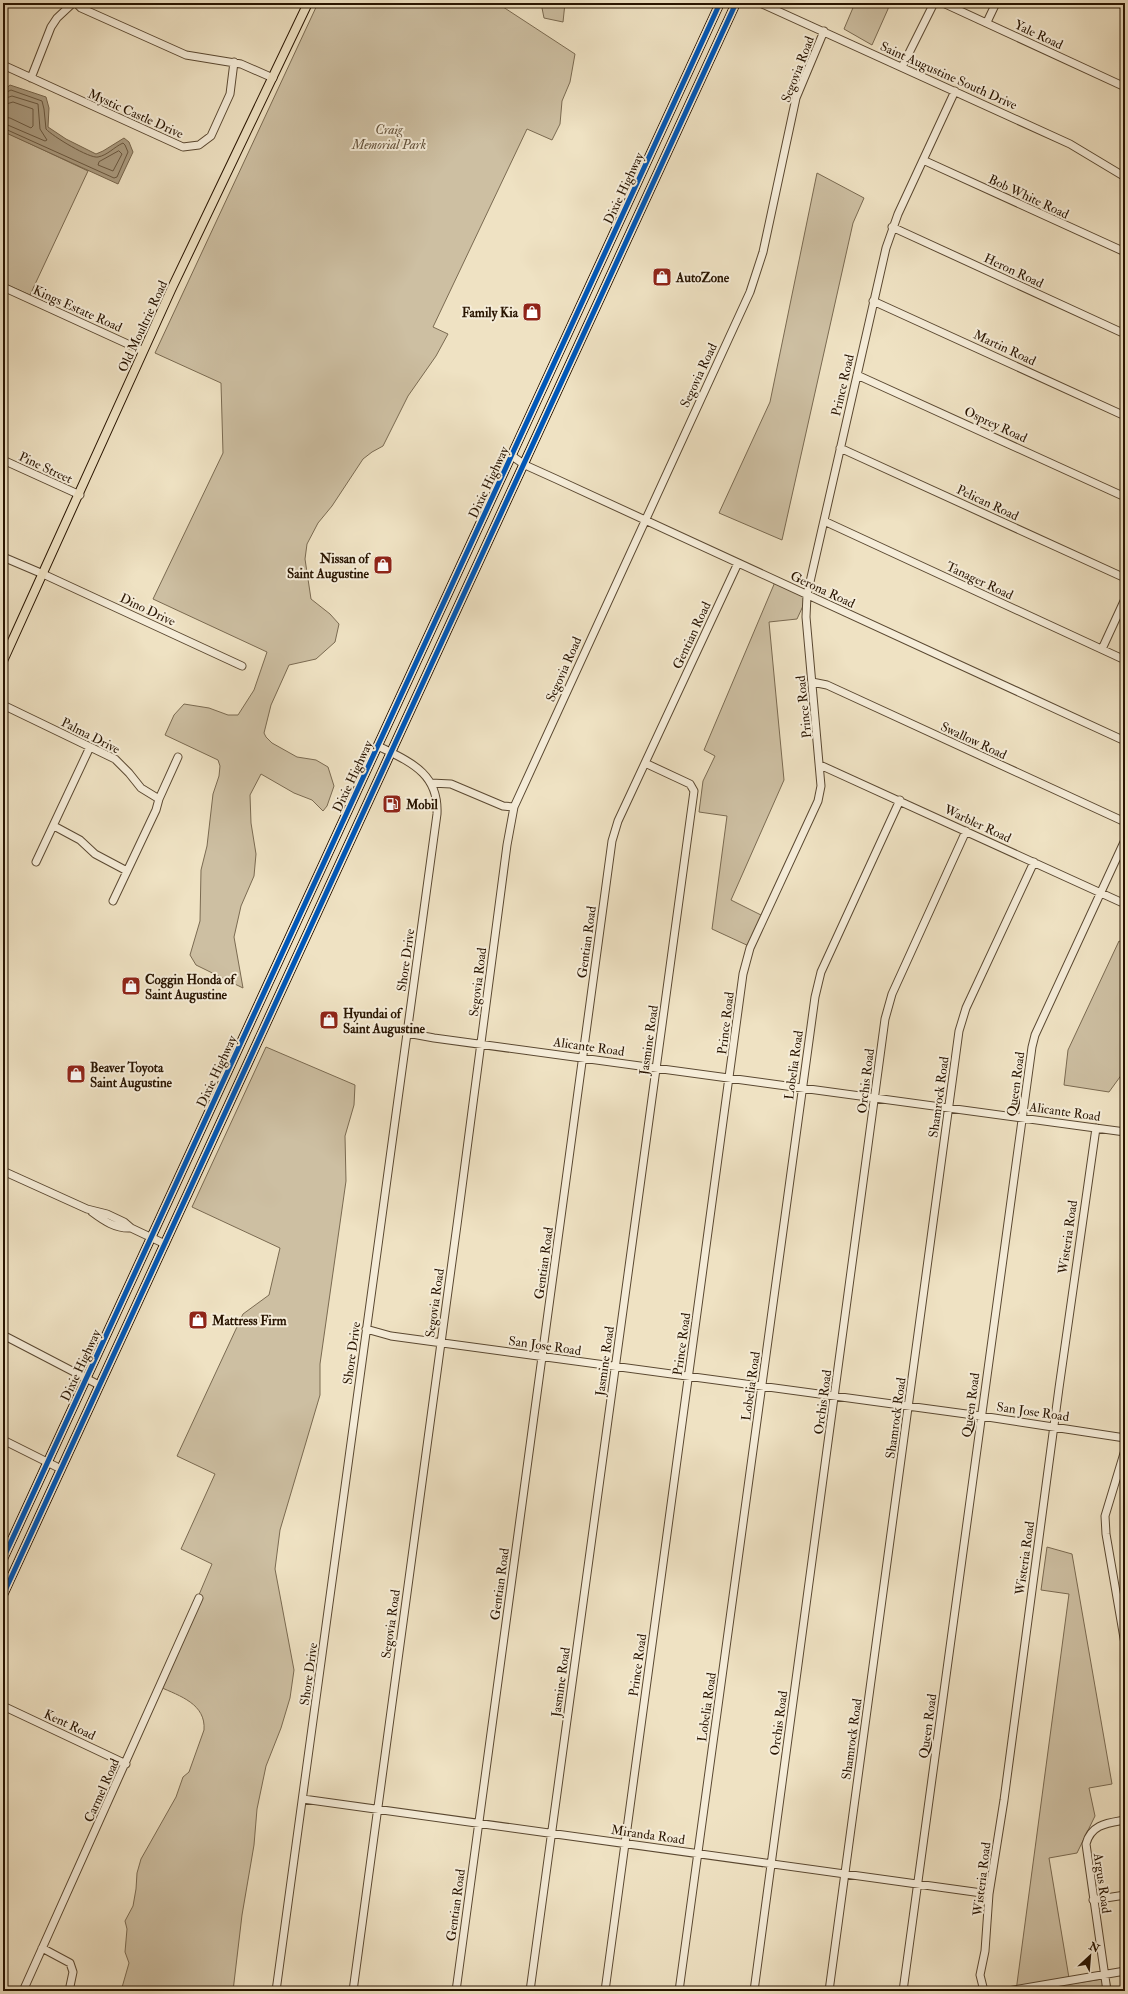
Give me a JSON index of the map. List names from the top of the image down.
{
  "streets": {
    "main road": ["Dixie Highway", "Old Moultrie Road"],
    "street": [
      "Yale Road",
      "Segovia Road",
      "Saint Augustine South Drive",
      "Mystic Castle Drive",
      "Bob White Road",
      "Heron Road",
      "Kings Estate Road",
      "Martin Road",
      "Prince Road",
      "Osprey Road",
      "Pine Street",
      "Pelican Road",
      "Tanager Road",
      "Gerona Road",
      "Dino Drive",
      "Gentian Road",
      "Palma Drive",
      "Swallow Road",
      "Warbler Road",
      "Shore Drive",
      "Jasmine Road",
      "Alicante Road",
      "Lobelia Road",
      "Orchis Road",
      "Queen Road",
      "Shamrock Road",
      "Wisteria Road",
      "San Jose Road",
      "Kent Road",
      "Carmel Road",
      "Miranda Road",
      "Argus Road"
    ]
  },
  "crossings": [
    ["Segovia Road", "Saint Augustine South Drive"],
    ["Segovia Road", "Gerona Road"],
    ["Segovia Road", "Alicante Road"],
    ["Segovia Road", "San Jose Road"],
    ["Segovia Road", "Miranda Road"],
    ["Saint Augustine South Drive", "Prince Road"],
    ["Dixie Highway", "Gerona Road"],
    ["Dixie Highway", "Shore Drive"],
    ["Bob White Road", "Prince Road"],
    ["Heron Road", "Prince Road"],
    ["Kings Estate Road", "Old Moultrie Road"],
    ["Old Moultrie Road", "Pine Street"],
    ["Old Moultrie Road", "Dino Drive"],
    ["Martin Road", "Prince Road"],
    ["Prince Road", "Osprey Road"],
    ["Prince Road", "Pelican Road"],
    ["Prince Road", "Tanager Road"],
    ["Prince Road", "Gerona Road"],
    ["Prince Road", "Swallow Road"],
    ["Prince Road", "Warbler Road"],
    ["Prince Road", "Alicante Road"],
    ["Prince Road", "San Jose Road"],
    ["Prince Road", "Miranda Road"],
    ["Gerona Road", "Gentian Road"],
    ["Gentian Road", "Jasmine Road"],
    ["Gentian Road", "Alicante Road"],
    ["Gentian Road", "San Jose Road"],
    ["Gentian Road", "Miranda Road"],
    ["Warbler Road", "Lobelia Road"],
    ["Warbler Road", "Orchis Road"],
    ["Warbler Road", "Queen Road"],
    ["Warbler Road", "Shamrock Road"],
    ["Shore Drive", "Alicante Road"],
    ["Shore Drive", "San Jose Road"],
    ["Shore Drive", "Miranda Road"],
    ["Jasmine Road", "Alicante Road"],
    ["Jasmine Road", "San Jose Road"],
    ["Jasmine Road", "Miranda Road"],
    ["Alicante Road", "Lobelia Road"],
    ["Alicante Road", "Orchis Road"],
    ["Alicante Road", "Queen Road"],
    ["Alicante Road", "Shamrock Road"],
    ["Alicante Road", "Wisteria Road"],
    ["Lobelia Road", "San Jose Road"],
    ["Lobelia Road", "Miranda Road"],
    ["Orchis Road", "San Jose Road"],
    ["Orchis Road", "Miranda Road"],
    ["Queen Road", "San Jose Road"],
    ["Queen Road", "Miranda Road"],
    ["Shamrock Road", "San Jose Road"],
    ["Shamrock Road", "Miranda Road"],
    ["Wisteria Road", "San Jose Road"],
    ["Wisteria Road", "Miranda Road"],
    ["Kent Road", "Carmel Road"]
  ],
  "parks": ["Craig Memorial Park"],
  "places": {
    "shop": [
      "AutoZone",
      "Family Kia",
      "Nissan of Saint Augustine",
      "Coggin Honda of Saint Augustine",
      "Hyundai of Saint Augustine",
      "Beaver Toyota Saint Augustine",
      "Mattress Firm"
    ],
    "fuel station": ["Mobil"]
  },
  "north": "top right"
}
